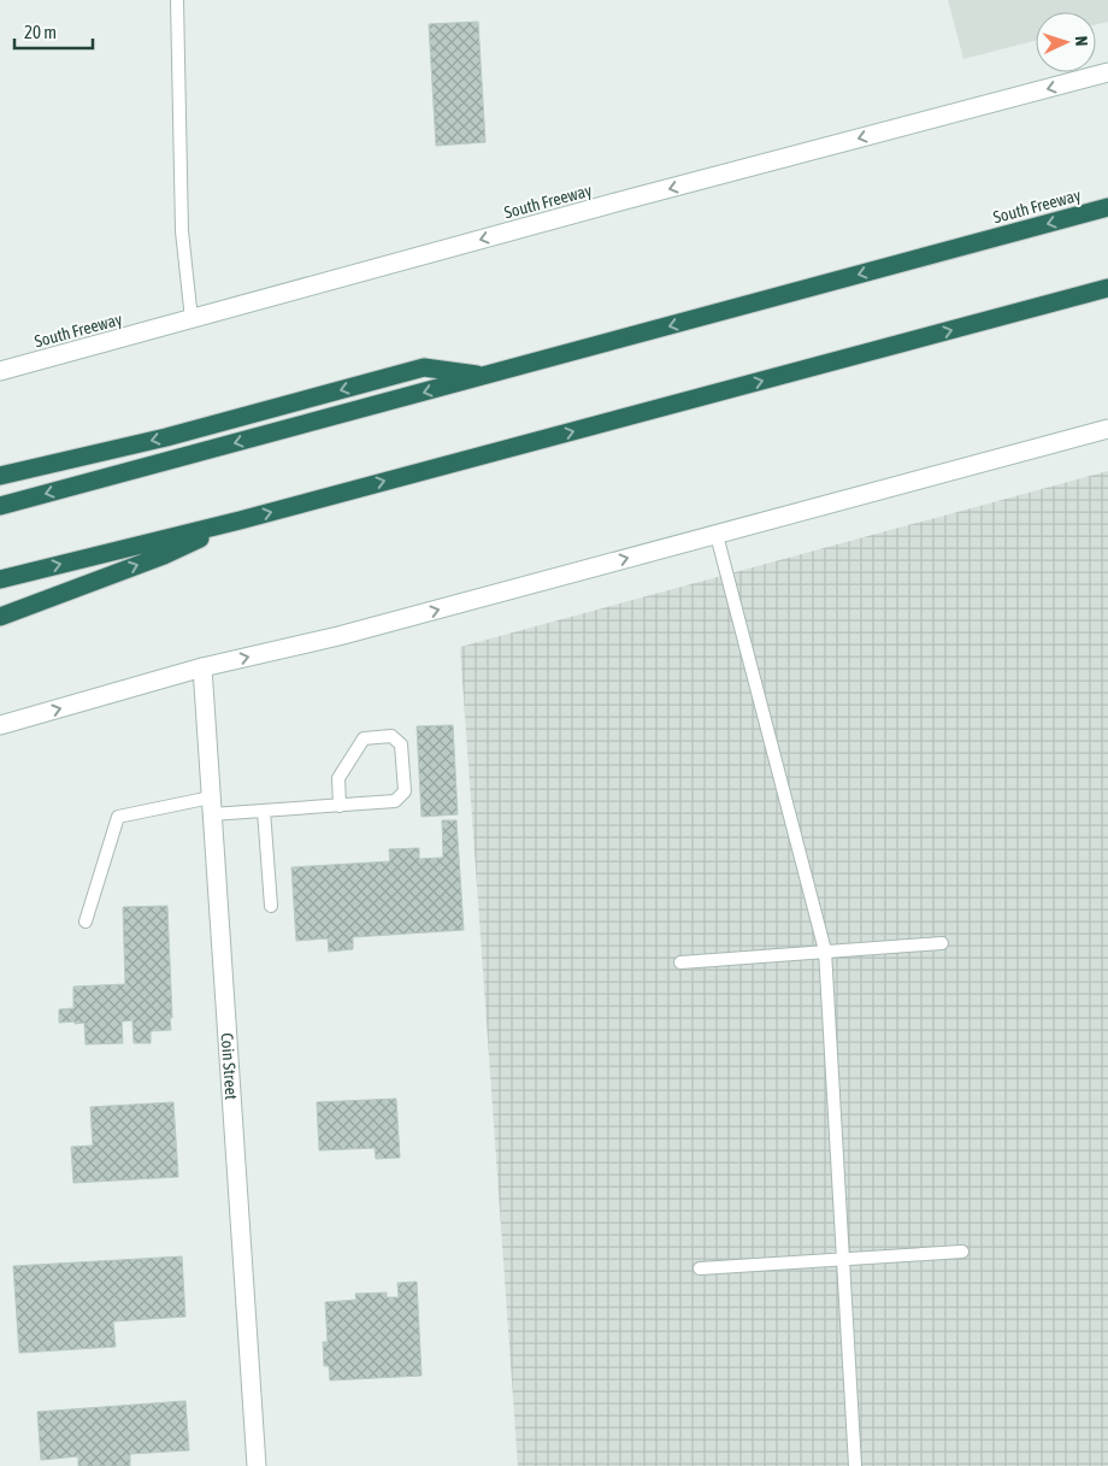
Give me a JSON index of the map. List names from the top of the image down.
{
  "streets": {
    "highway": ["South Freeway"],
    "main road": ["Coin Street"]
  },
  "one_way": ["South Freeway"],
  "scale_bar": "20 m",
  "north": "right"
}
